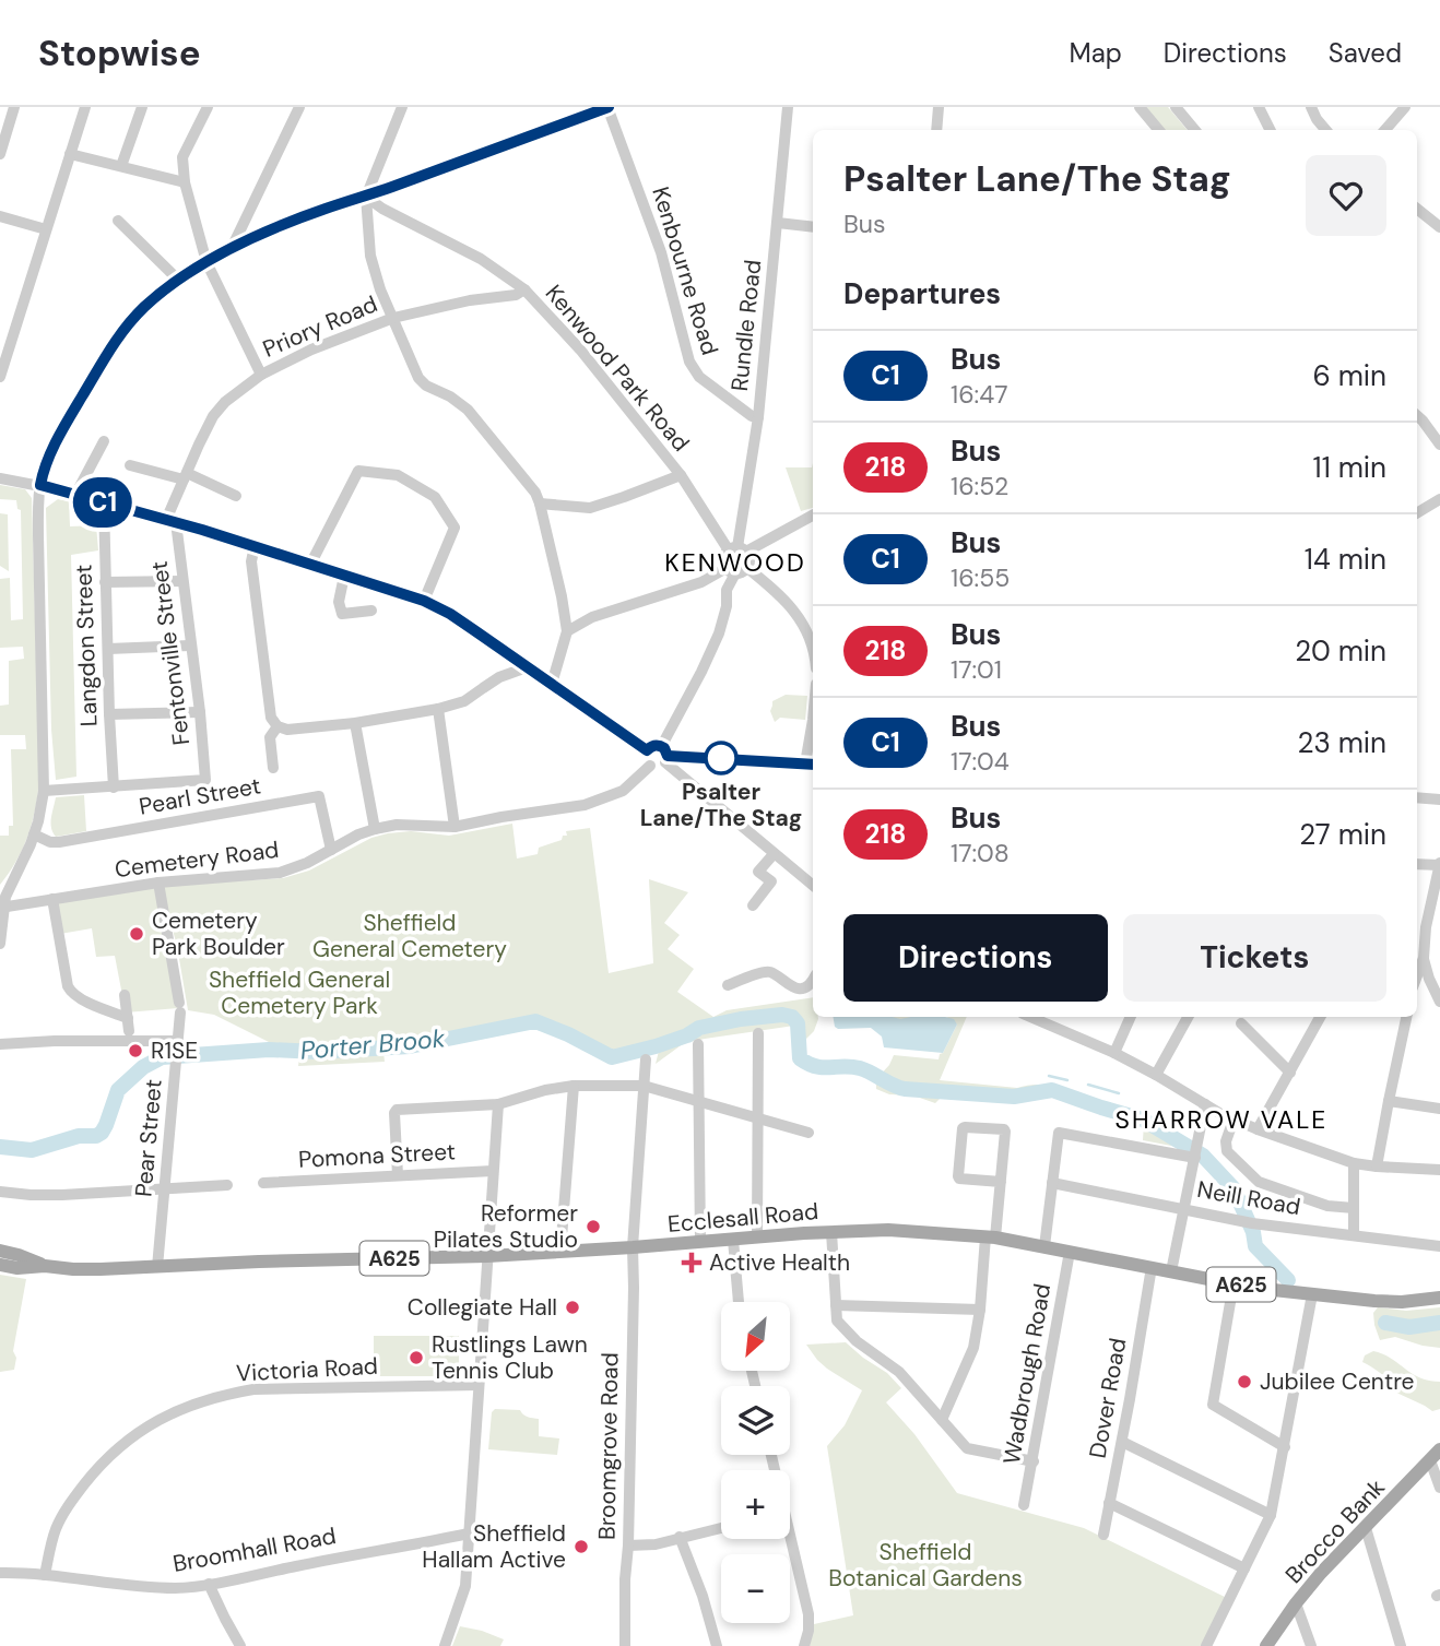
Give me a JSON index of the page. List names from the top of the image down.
{
  "streets": {
    "main road": ["Ecclesall Road", "A625", "Brocco Bank"],
    "street": [
      "Kenbourne Road",
      "Rundle Road",
      "Priory Road",
      "Kenwood Park Road",
      "Langdon Street",
      "Fentonville Street",
      "Pearl Street",
      "Cemetery Road",
      "Pear Street",
      "Pomona Street",
      "Neill Road",
      "Victoria Road",
      "Wadbrough Road",
      "Dover Road",
      "Broomgrove Road",
      "Broomhall Road"
    ]
  },
  "crossings": [
    ["Kenbourne Road", "Rundle Road"],
    ["Rundle Road", "Kenwood Park Road"],
    ["Priory Road", "Kenwood Park Road"],
    ["Priory Road", "Fentonville Street"],
    ["Langdon Street", "Fentonville Street"],
    ["Pearl Street", "Cemetery Road"],
    ["Cemetery Road", "Pear Street"],
    ["Pear Street", "Ecclesall Road"],
    ["Ecclesall Road", "Wadbrough Road"],
    ["Ecclesall Road", "Dover Road"],
    ["Ecclesall Road", "Broomgrove Road"],
    ["Victoria Road", "Broomhall Road"]
  ],
  "districts": ["KENWOOD", "SHARROW VALE"],
  "water": ["Porter Brook"],
  "parks": ["Sheffield General Cemetery", "Sheffield General Cemetery Park", "Sheffield Botanical Gardens"],
  "places": {
    "other": [
      "Psalter Lane/The Stag",
      "Cemetery Park Boulder",
      "R1SE",
      "Reformer Pilates Studio",
      "Collegiate Hall",
      "Rustlings Lawn Tennis Club",
      "Jubilee Centre",
      "Sheffield Hallam Active"
    ],
    "health": ["Active Health"]
  },
  "lines": ["bus line C1"],
  "north": "bottom left",
  "page": {
    "header": "Stopwise",
    "nav": ["Map", "Directions", "Saved"],
    "on_map": "C1",
    "heading": [
      ["Psalter Lane/The Stag", "Bus"],
      "Departures"
    ],
    "list": [
      {
        "mark": "C1",
        "name": "Bus",
        "note": "16:47",
        "value": "6 min"
      },
      {
        "mark": "218",
        "name": "Bus",
        "note": "16:52",
        "value": "11 min"
      },
      {
        "mark": "C1",
        "name": "Bus",
        "note": "16:55",
        "value": "14 min"
      },
      {
        "mark": "218",
        "name": "Bus",
        "note": "17:01",
        "value": "20 min"
      },
      {
        "mark": "C1",
        "name": "Bus",
        "note": "17:04",
        "value": "23 min"
      },
      {
        "mark": "218",
        "name": "Bus",
        "note": "17:08",
        "value": "27 min"
      }
    ],
    "buttons": ["Directions", "Tickets"],
    "map_buttons": ["+", "−"]
  }
}
